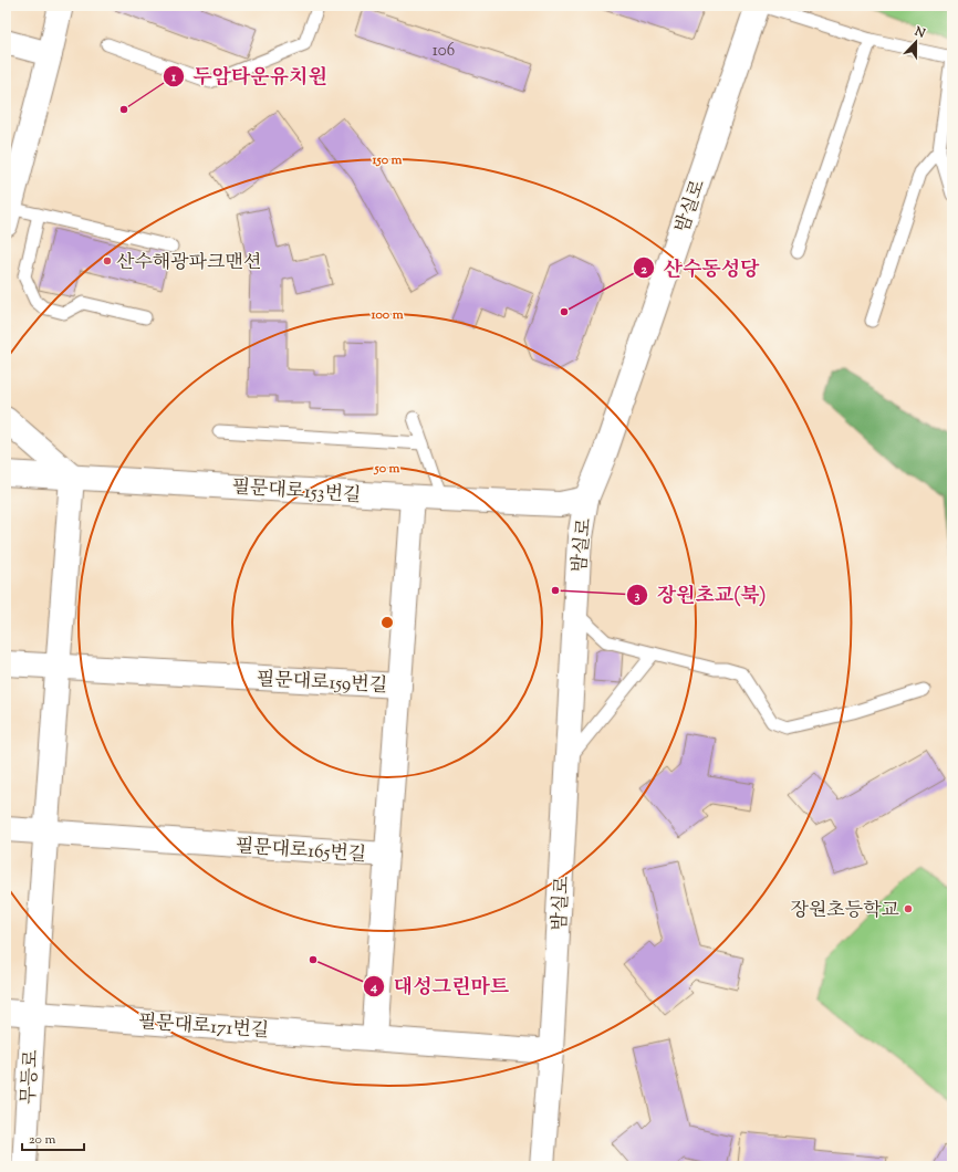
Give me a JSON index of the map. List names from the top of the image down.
{
  "streets": {
    "street": [
      "밤실로",
      "필문대로153번길",
      "필문대로159번길",
      "필문대로165번길",
      "필문대로171번길",
      "무등로"
    ]
  },
  "crossings": [
    ["밤실로", "필문대로153번길"],
    ["밤실로", "필문대로171번길"],
    ["필문대로153번길", "필문대로159번길"],
    ["필문대로159번길", "필문대로165번길"],
    ["필문대로171번길", "무등로"]
  ],
  "places": [
    "두암타운유치원",
    "산수해광파크맨션",
    "산수동성당",
    "장원초교(북)",
    "장원초등학교",
    "대성그린마트"
  ],
  "house_numbers": ["106"],
  "scale_bar": "20 m",
  "north": "top",
  "rings": ["150 m", "100 m", "50 m"]
}
